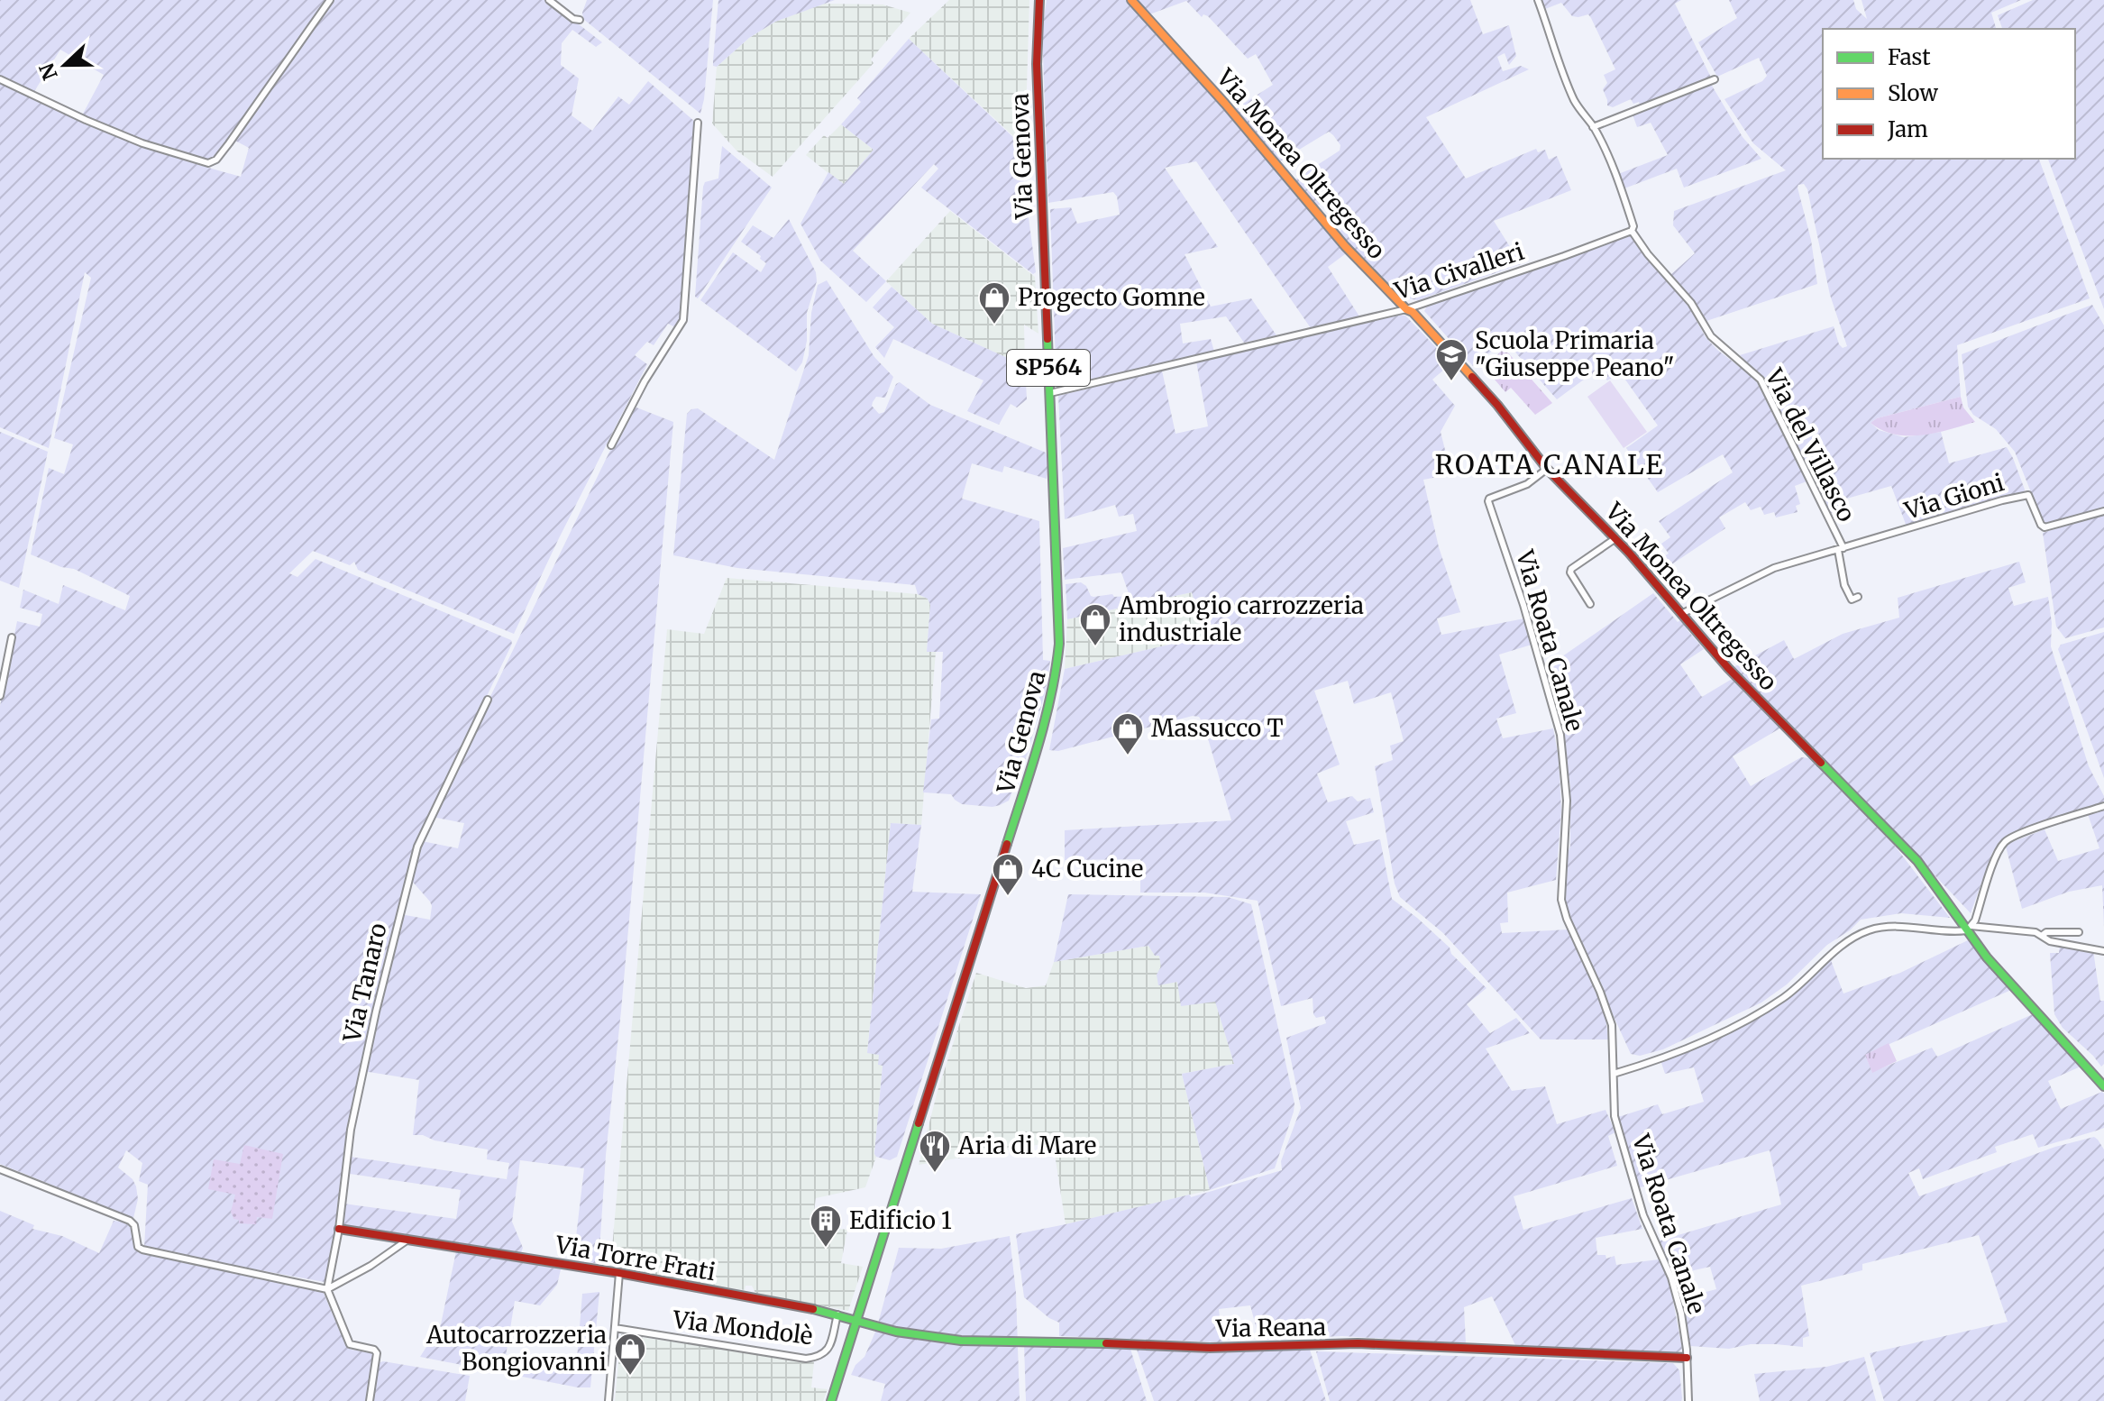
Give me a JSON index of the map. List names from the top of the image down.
{
  "streets": {
    "street": [
      "Via Genova",
      "Via Monea Oltregesso",
      "Via Civalleri",
      "SP564",
      "Via del Villasco",
      "Via Gioni",
      "Via Roata Canale",
      "Via Tanaro",
      "Via Torre Frati",
      "Via Mondolè",
      "Via Reana"
    ]
  },
  "crossings": [
    ["Via Genova", "Via Civalleri"],
    ["Via Genova", "Via Torre Frati"],
    ["Via Genova", "Via Reana"],
    ["Via Monea Oltregesso", "Via Civalleri"],
    ["Via Monea Oltregesso", "Via Gioni"],
    ["Via Monea Oltregesso", "Via Roata Canale"],
    ["Via Civalleri", "Via del Villasco"],
    ["Via del Villasco", "Via Gioni"],
    ["Via Roata Canale", "Via Reana"],
    ["Via Tanaro", "Via Torre Frati"],
    ["Via Torre Frati", "Via Mondolè"],
    ["Via Torre Frati", "Via Reana"]
  ],
  "districts": ["ROATA CANALE"],
  "places": {
    "shop": [
      "Progecto Gomne",
      "Ambrogio carrozzeria industriale",
      "Massucco T",
      "4C Cucine",
      "Autocarrozzeria Bongiovanni"
    ],
    "school or university": ["Scuola Primaria \"Giuseppe Peano\""],
    "restaurant": ["Aria di Mare"],
    "building": ["Edificio 1"]
  },
  "legend": ["Fast", "Slow", "Jam"],
  "north": "left"
}
